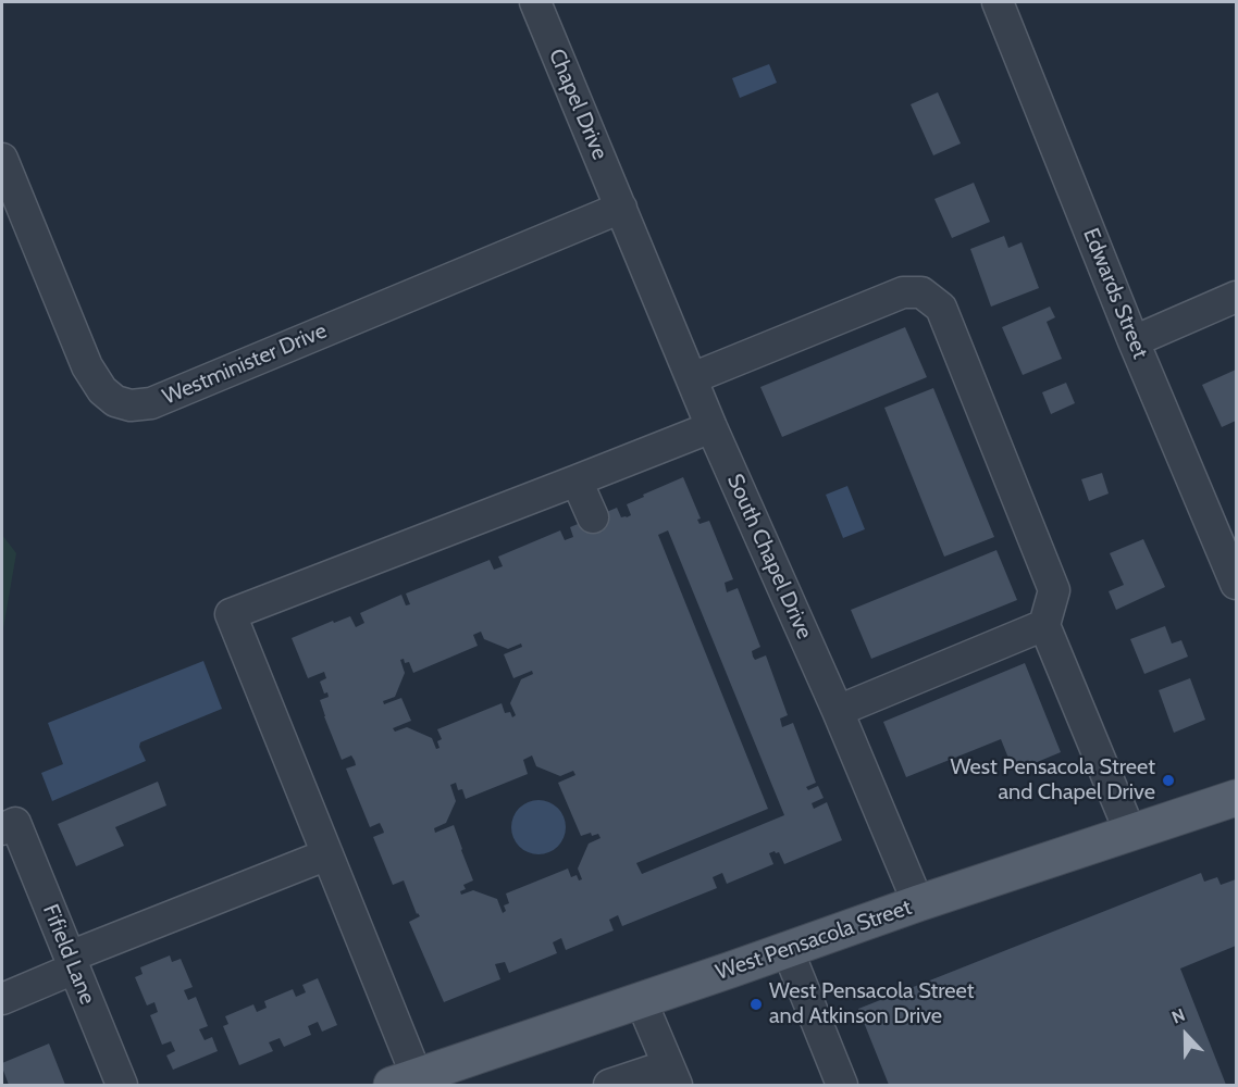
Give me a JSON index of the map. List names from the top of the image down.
{
  "streets": {
    "main road": ["West Pensacola Street"],
    "street": [
      "Chapel Drive",
      "Edwards Street",
      "Westminister Drive",
      "South Chapel Drive",
      "Fifield Lane"
    ]
  },
  "crossings": [
    ["Chapel Drive", "Westminister Drive"],
    ["Chapel Drive", "South Chapel Drive"],
    ["Westminister Drive", "South Chapel Drive"],
    ["South Chapel Drive", "West Pensacola Street"]
  ],
  "places": ["West Pensacola Street and Chapel Drive", "West Pensacola Street and Atkinson Drive"],
  "north": "top"
}
